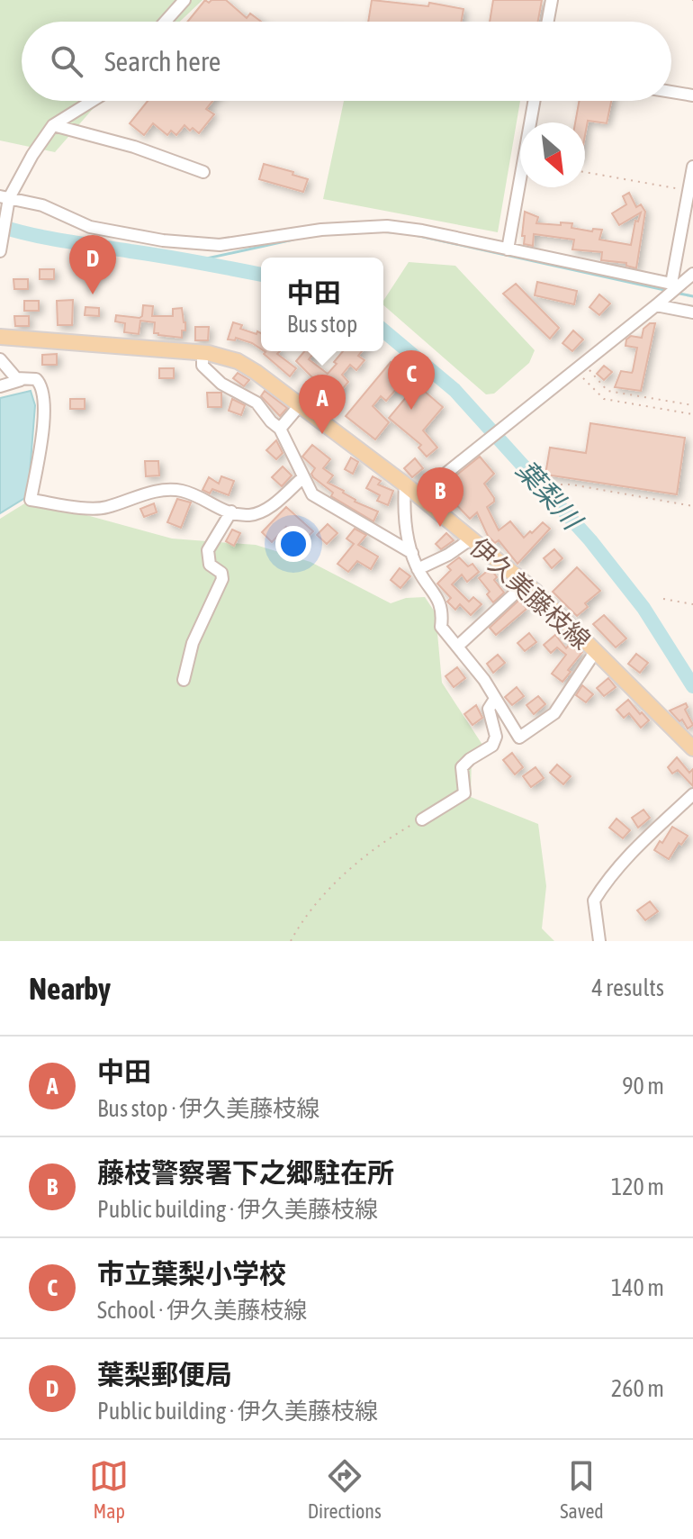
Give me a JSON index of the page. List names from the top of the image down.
{
  "streets": {
    "main road": ["伊久美藤枝線"]
  },
  "water": ["葉梨川"],
  "north": "bottom right",
  "page": {
    "search": "Search here",
    "pins": [
      "D",
      "C",
      "A",
      "B"
    ],
    "popup": ["中田", "Bus stop"],
    "heading": ["Nearby", "4 results"],
    "list": [
      {
        "mark": "A",
        "name": "中田",
        "note": "Bus stop · 伊久美藤枝線",
        "value": "90 m"
      },
      {
        "mark": "B",
        "name": "藤枝警察署下之郷駐在所",
        "note": "Public building · 伊久美藤枝線",
        "value": "120 m"
      },
      {
        "mark": "C",
        "name": "市立葉梨小学校",
        "note": "School · 伊久美藤枝線",
        "value": "140 m"
      },
      {
        "mark": "D",
        "name": "葉梨郵便局",
        "note": "Public building · 伊久美藤枝線",
        "value": "260 m"
      }
    ],
    "nav": ["Map", "Directions", "Saved"]
  }
}
